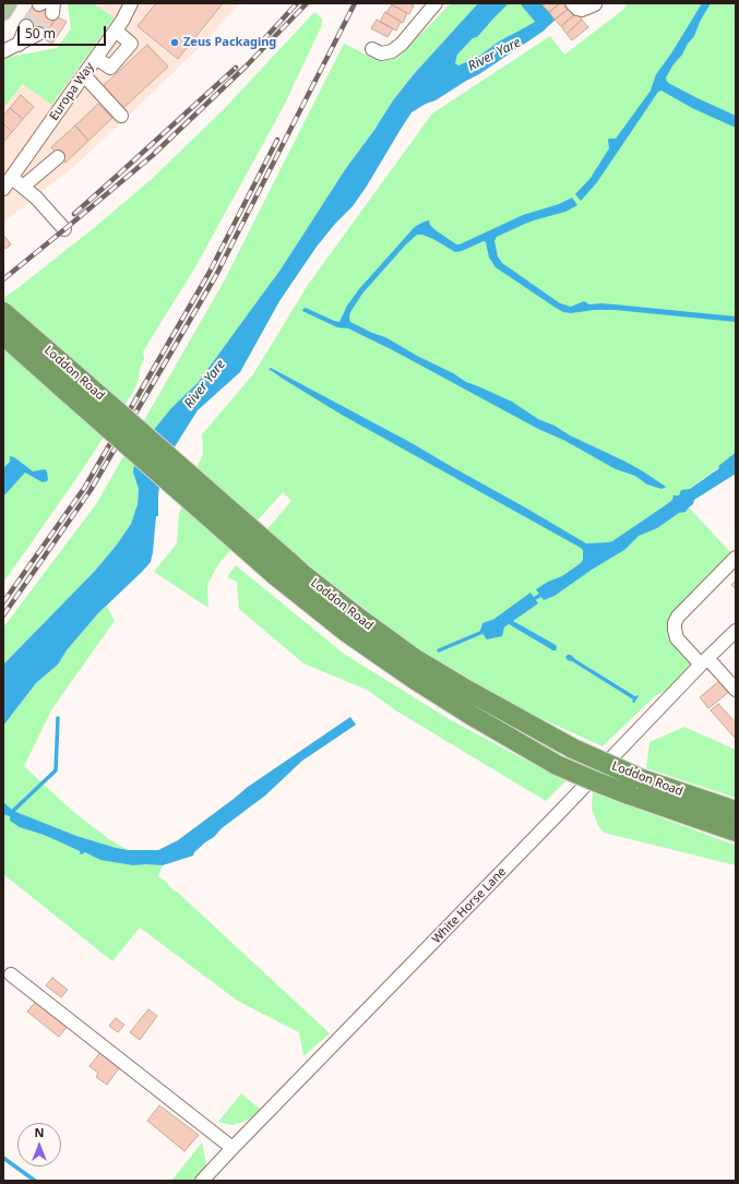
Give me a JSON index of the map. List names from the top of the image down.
{
  "streets": {
    "highway": ["Loddon Road"],
    "street": ["Europa Way", "White Horse Lane"]
  },
  "water": ["River Yare"],
  "places": ["Zeus Packaging"],
  "scale_bar": "50 m",
  "north": "top"
}
